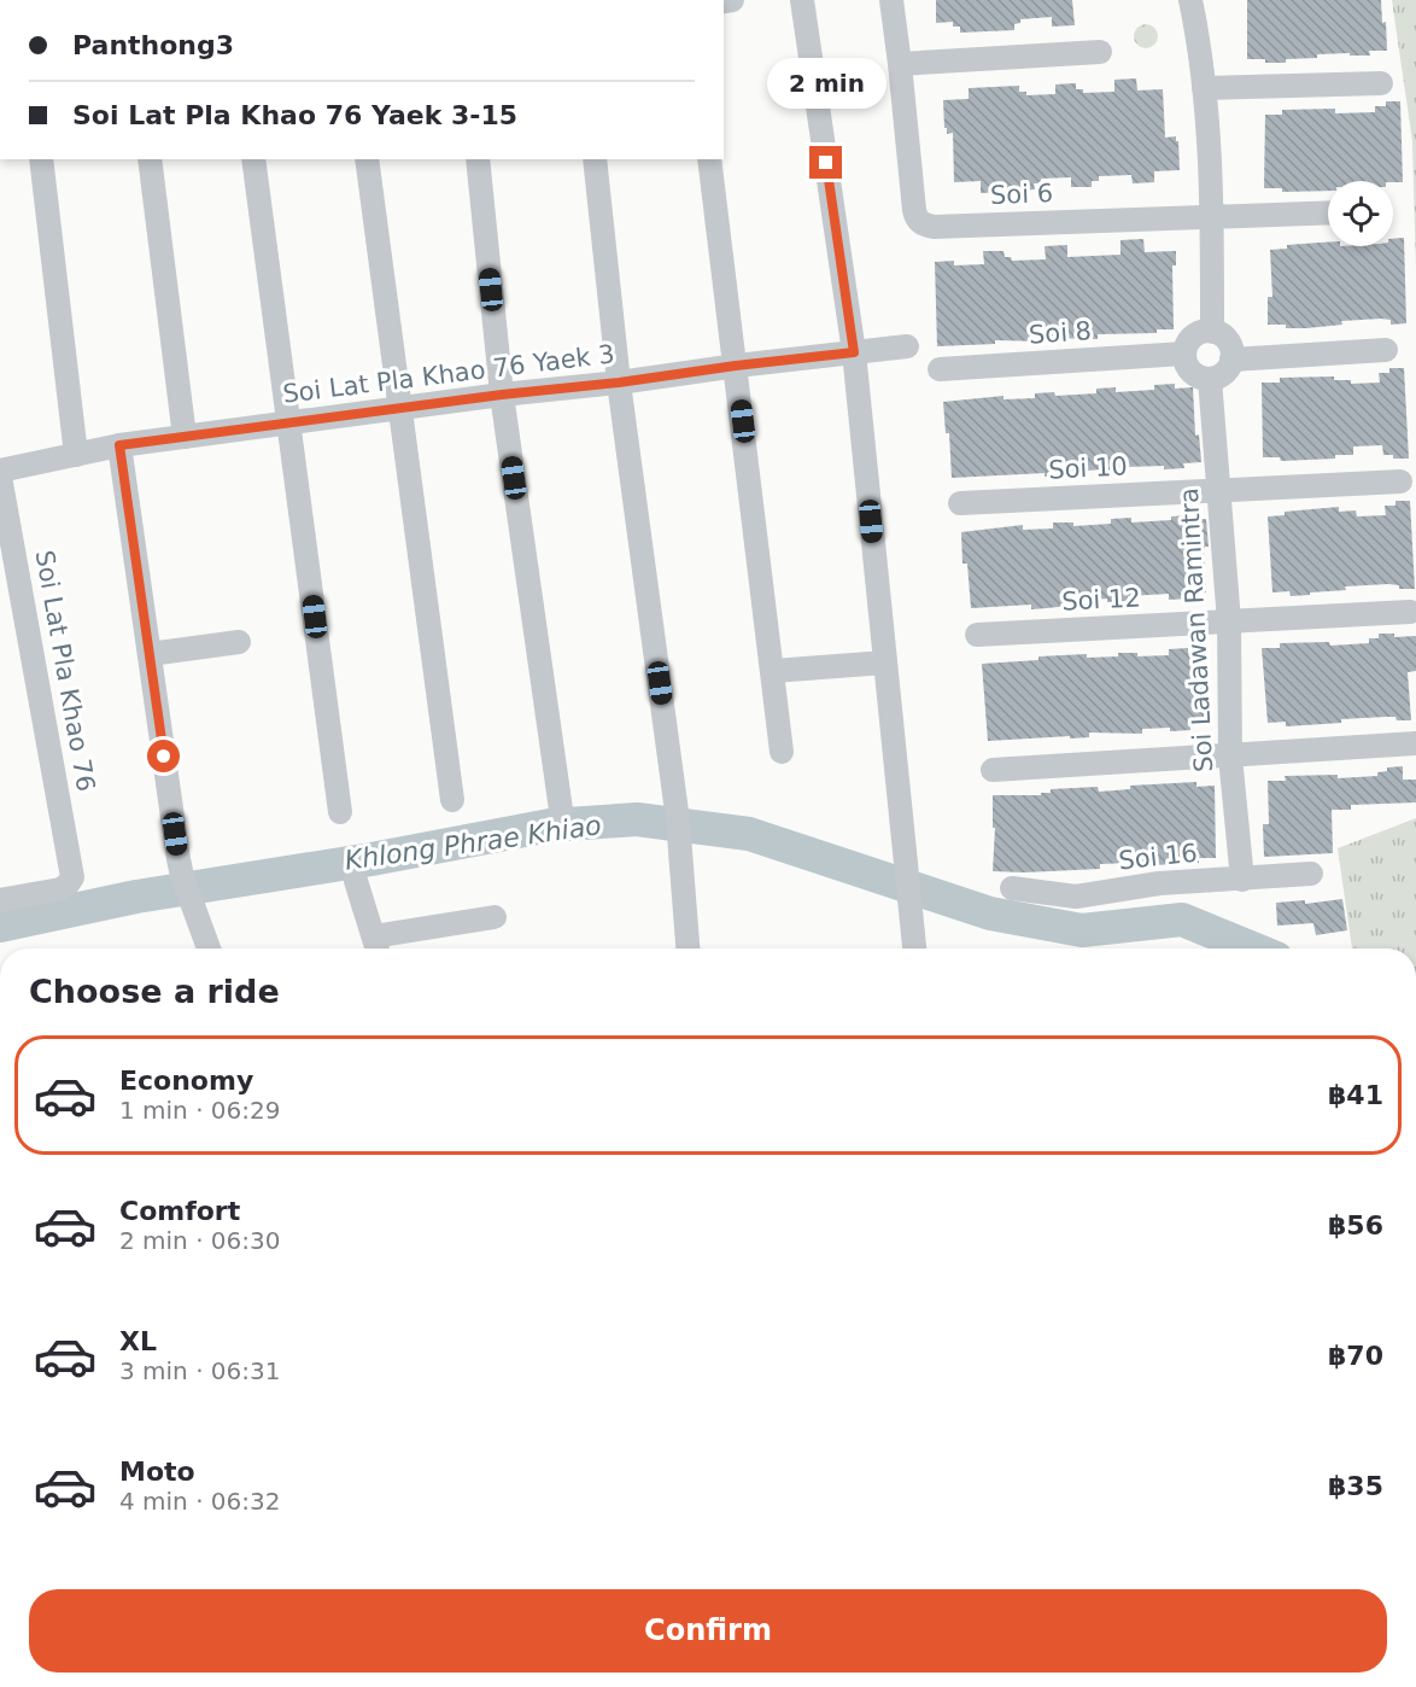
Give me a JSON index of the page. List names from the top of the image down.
{
  "streets": {
    "street": [
      "Soi 6",
      "Soi 8",
      "Soi Lat Pla Khao 76 Yaek 3",
      "Soi 10",
      "Soi 12",
      "Soi Ladawan Ramintra",
      "Soi Lat Pla Khao 76",
      "Soi 16"
    ]
  },
  "crossings": [
    ["Soi 8", "Soi Ladawan Ramintra"],
    ["Soi 10", "Soi Ladawan Ramintra"],
    ["Soi 12", "Soi Ladawan Ramintra"],
    ["Soi Ladawan Ramintra", "Soi 16"]
  ],
  "water": ["Khlong Phrae Khiao"],
  "page": {
    "banner": ["Panthong3", "Soi Lat Pla Khao 76 Yaek 3-15"],
    "bubble": "2 min",
    "heading": "Choose a ride",
    "list": [
      {
        "name": "Economy",
        "note": "1 min · 06:29",
        "value": "฿41"
      },
      {
        "name": "Comfort",
        "note": "2 min · 06:30",
        "value": "฿56"
      },
      {
        "name": "XL",
        "note": "3 min · 06:31",
        "value": "฿70"
      },
      {
        "name": "Moto",
        "note": "4 min · 06:32",
        "value": "฿35"
      }
    ],
    "buttons": "Confirm"
  }
}
